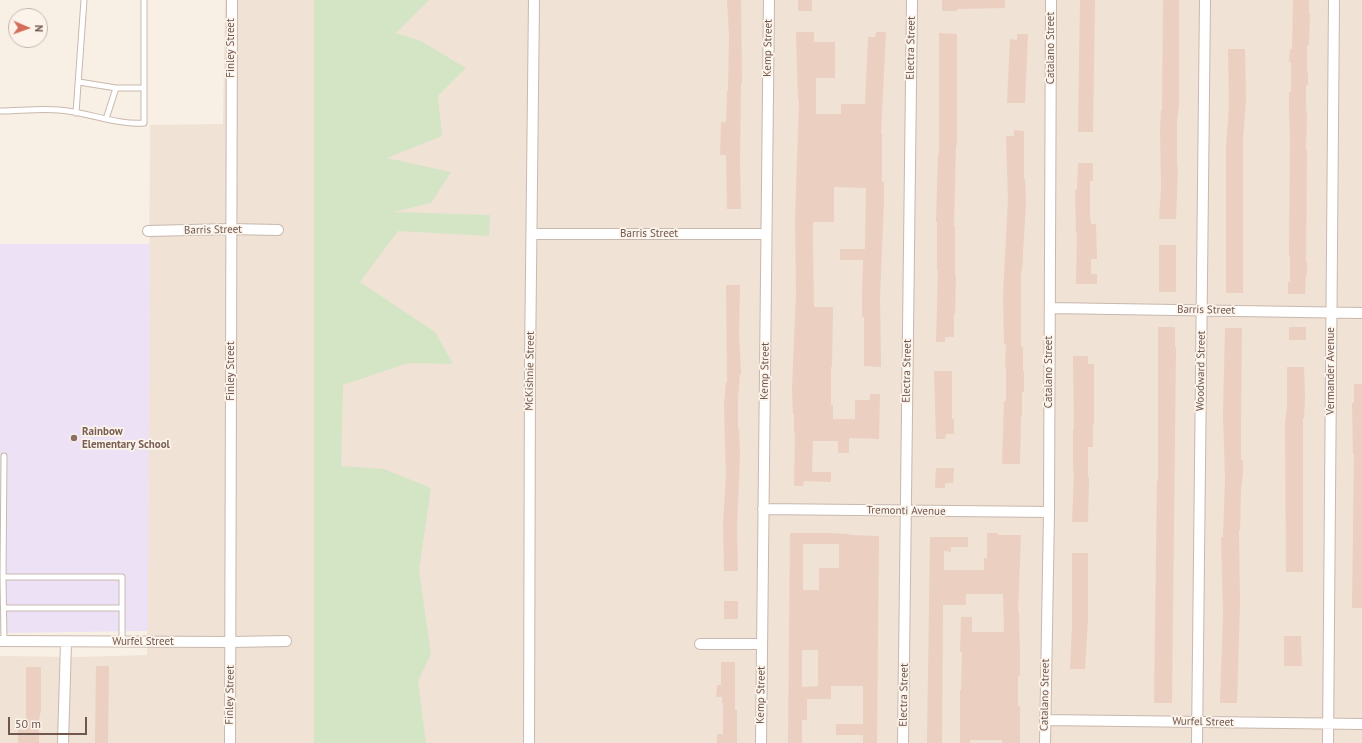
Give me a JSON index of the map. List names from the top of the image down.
{
  "streets": {
    "street": [
      "Finley Street",
      "Kemp Street",
      "Electra Street",
      "Catalano Street",
      "Barris Street",
      "McKishnie Street",
      "Woodward Street",
      "Vermander Avenue",
      "Tremonti Avenue",
      "Wurfel Street"
    ]
  },
  "crossings": [
    ["Finley Street", "Barris Street"],
    ["Finley Street", "Wurfel Street"],
    ["Kemp Street", "Barris Street"],
    ["Kemp Street", "Tremonti Avenue"],
    ["Electra Street", "Tremonti Avenue"],
    ["Catalano Street", "Barris Street"],
    ["Catalano Street", "Tremonti Avenue"],
    ["Catalano Street", "Wurfel Street"],
    ["Barris Street", "McKishnie Street"],
    ["Barris Street", "Woodward Street"],
    ["Barris Street", "Vermander Avenue"],
    ["Woodward Street", "Wurfel Street"],
    ["Vermander Avenue", "Wurfel Street"]
  ],
  "places": ["Rainbow Elementary School"],
  "scale_bar": "50 m",
  "north": "right"
}
